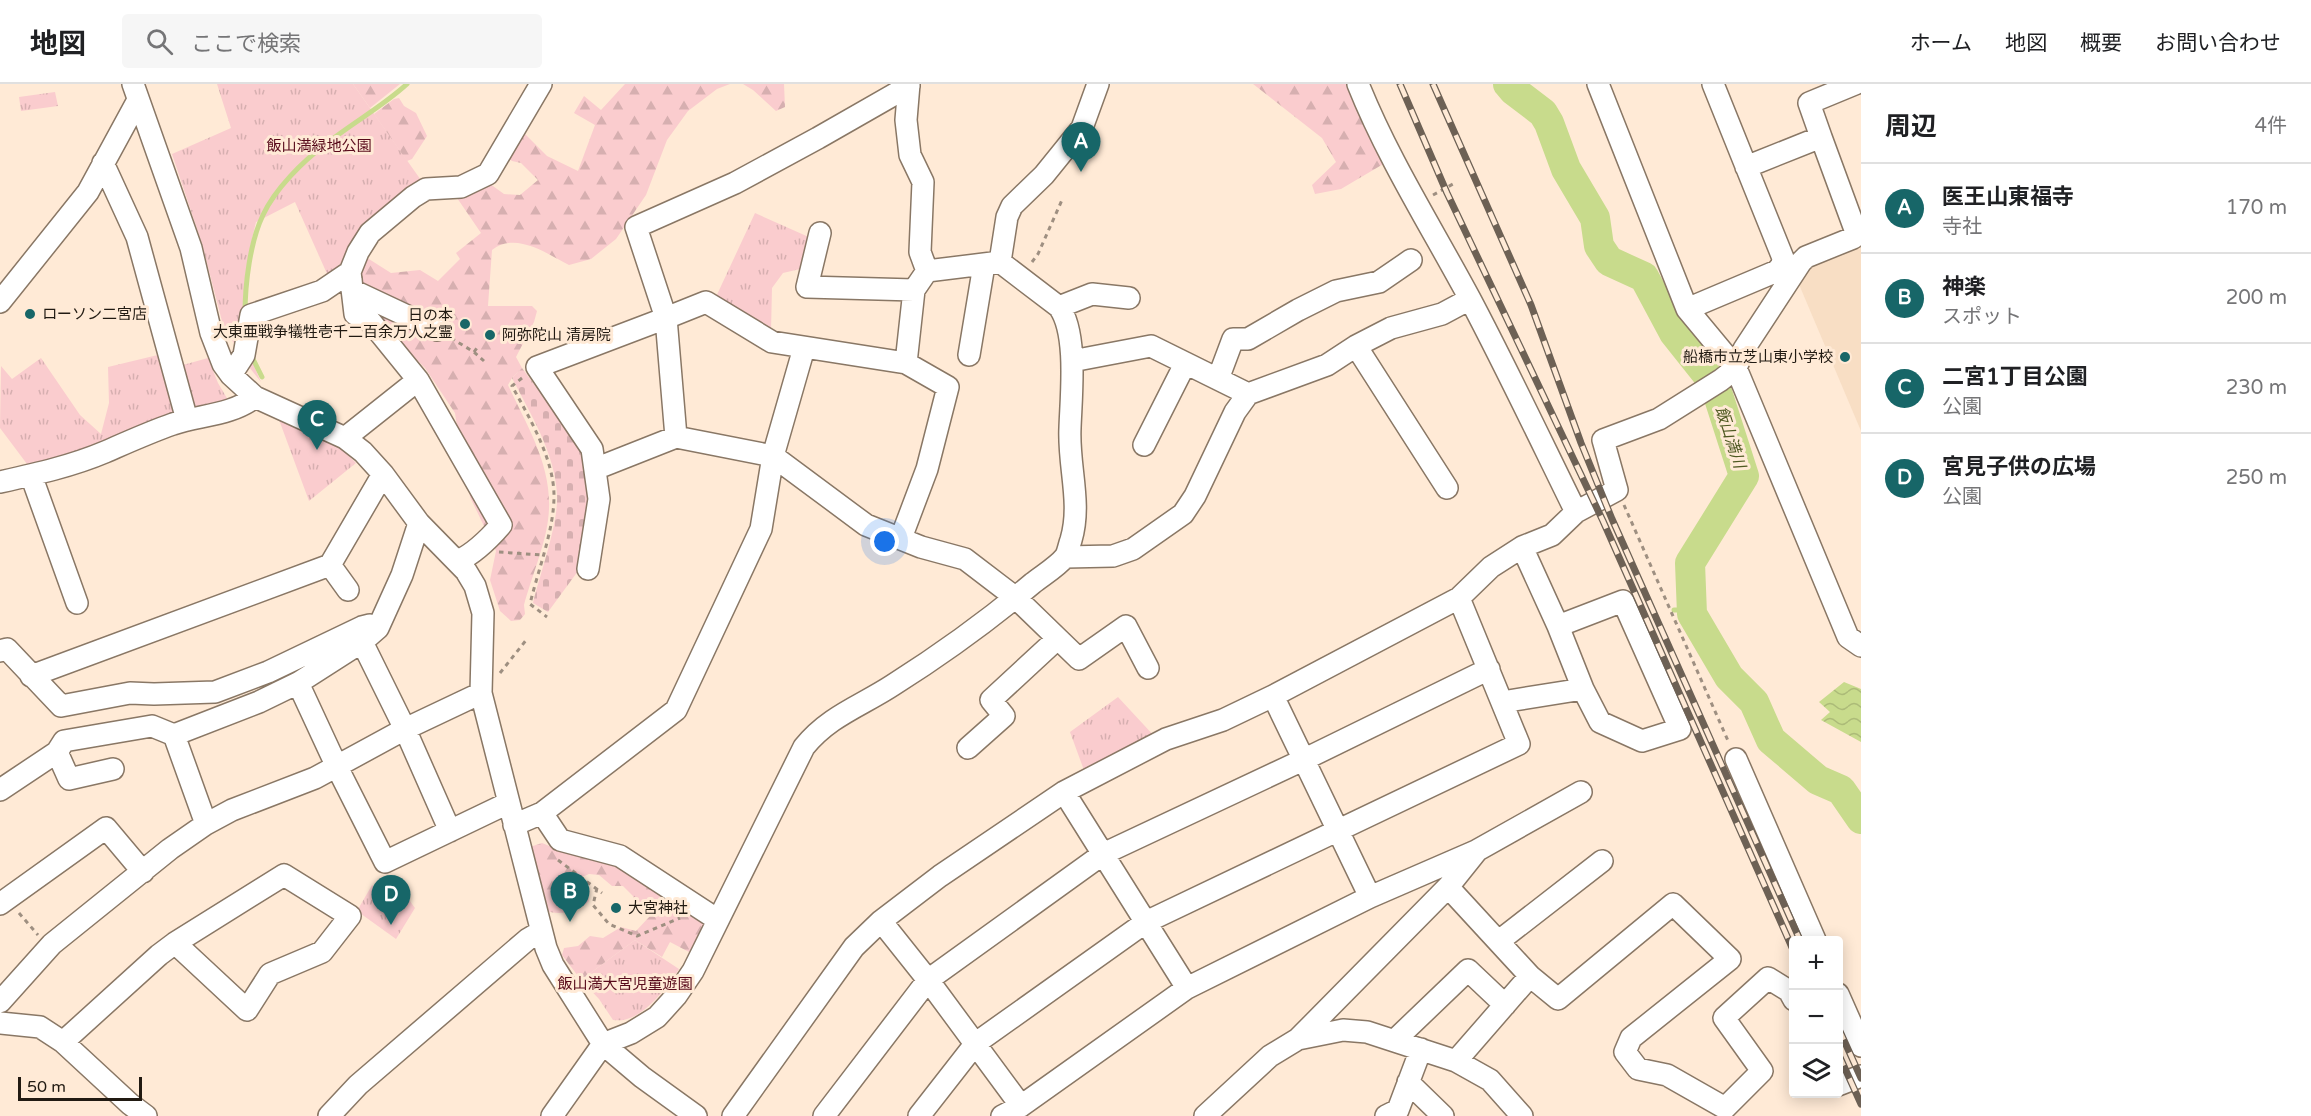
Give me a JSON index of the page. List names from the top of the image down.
{
  "water": ["飯山満川"],
  "parks": ["飯山満緑地公園", "飯山満大宮児童遊園"],
  "places": [
    "ローソン二宮店",
    "日の本 大東亜戦争犠牲壱千二百余万人之霊",
    "阿弥陀山 清房院",
    "船橋市立芝山東小学校",
    "大宮神社"
  ],
  "scale_bar": "50 m",
  "page": {
    "header": "地図",
    "search": "ここで検索",
    "nav": [
      "ホーム",
      "地図",
      "概要",
      "お問い合わせ"
    ],
    "heading": ["周辺", "4件"],
    "pins": [
      "A",
      "C",
      "B",
      "D"
    ],
    "list": [
      {
        "mark": "A",
        "name": "医王山東福寺",
        "note": "寺社",
        "value": "170 m"
      },
      {
        "mark": "B",
        "name": "神楽",
        "note": "スポット",
        "value": "200 m"
      },
      {
        "mark": "C",
        "name": "二宮1丁目公園",
        "note": "公園",
        "value": "230 m"
      },
      {
        "mark": "D",
        "name": "宮見子供の広場",
        "note": "公園",
        "value": "250 m"
      }
    ],
    "map_buttons": ["+", "−"],
    "scale": "50 m"
  }
}
